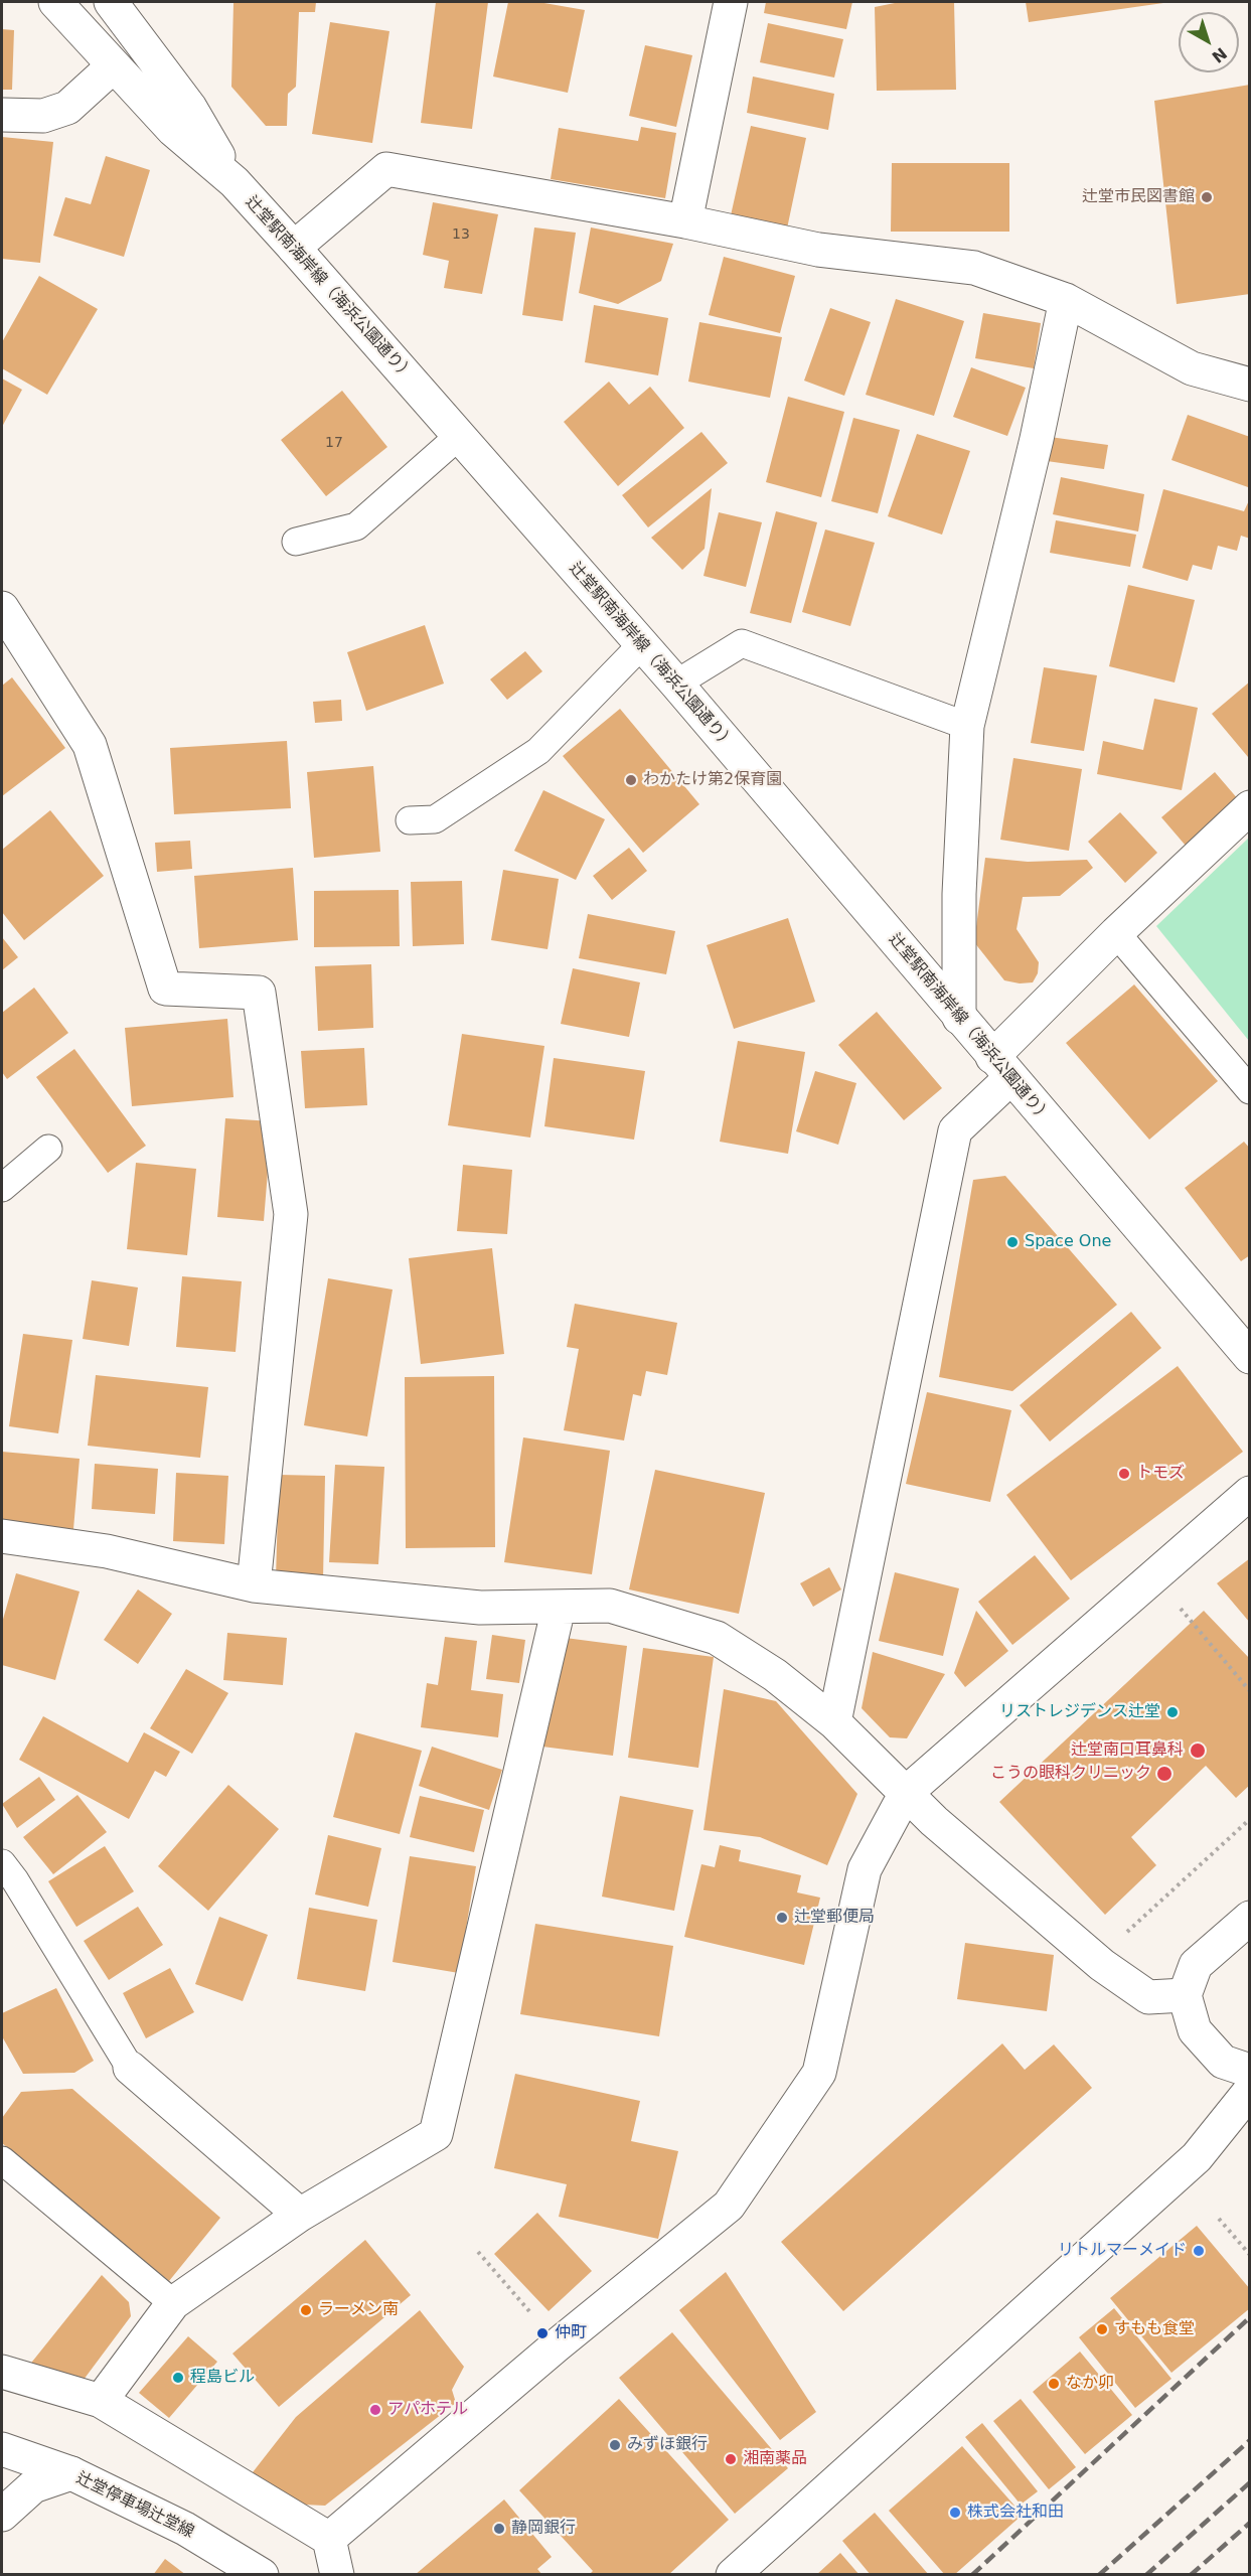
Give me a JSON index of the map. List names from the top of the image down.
{
  "streets": {
    "street": ["辻堂駅南海岸線（海浜公園通り）", "辻堂停車場辻堂線"]
  },
  "places": [
    "辻堂市民図書館",
    "わかたけ第2保育園",
    "Space One",
    "トモズ",
    "リストレジデンス辻堂",
    "辻堂南口耳鼻科",
    "こうの眼科クリニック",
    "辻堂郵便局",
    "リトルマーメイド",
    "ラーメン南",
    "すもも食堂",
    "仲町",
    "程島ビル",
    "なか卯",
    "アパホテル",
    "みずほ銀行",
    "湘南薬品",
    "株式会社和田",
    "静岡銀行"
  ],
  "house_numbers": ["13", "17"],
  "north": "bottom right"
}
